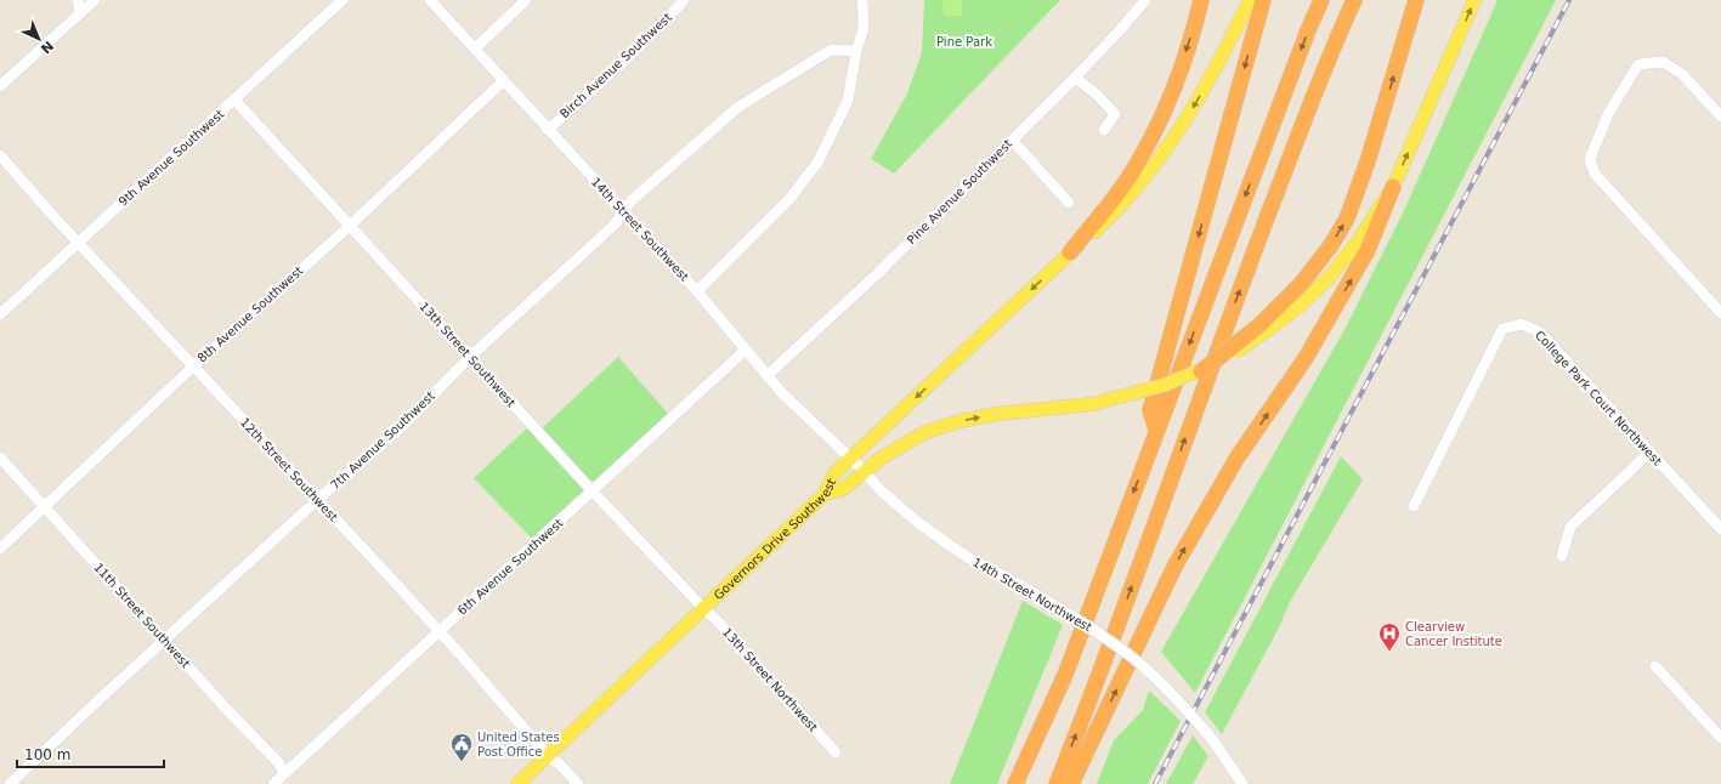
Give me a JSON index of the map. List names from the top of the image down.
{
  "streets": {
    "main road": ["Governors Drive Southwest"],
    "street": [
      "Birch Avenue Southwest",
      "9th Avenue Southwest",
      "Pine Avenue Southwest",
      "14th Street Southwest",
      "8th Avenue Southwest",
      "13th Street Southwest",
      "College Park Court Northwest",
      "7th Avenue Southwest",
      "12th Street Southwest",
      "6th Avenue Southwest",
      "14th Street Northwest",
      "11th Street Southwest",
      "13th Street Northwest"
    ]
  },
  "crossings": [
    ["Birch Avenue Southwest", "14th Street Southwest"],
    ["9th Avenue Southwest", "13th Street Southwest"],
    ["9th Avenue Southwest", "12th Street Southwest"],
    ["Pine Avenue Southwest", "14th Street Southwest"],
    ["14th Street Southwest", "8th Avenue Southwest"],
    ["14th Street Southwest", "7th Avenue Southwest"],
    ["14th Street Southwest", "Governors Drive Southwest"],
    ["14th Street Southwest", "6th Avenue Southwest"],
    ["14th Street Southwest", "14th Street Northwest"],
    ["8th Avenue Southwest", "13th Street Southwest"],
    ["8th Avenue Southwest", "12th Street Southwest"],
    ["8th Avenue Southwest", "11th Street Southwest"],
    ["13th Street Southwest", "7th Avenue Southwest"],
    ["13th Street Southwest", "Governors Drive Southwest"],
    ["13th Street Southwest", "6th Avenue Southwest"],
    ["13th Street Southwest", "13th Street Northwest"],
    ["7th Avenue Southwest", "12th Street Southwest"],
    ["7th Avenue Southwest", "11th Street Southwest"],
    ["12th Street Southwest", "Governors Drive Southwest"],
    ["12th Street Southwest", "6th Avenue Southwest"],
    ["Governors Drive Southwest", "14th Street Northwest"],
    ["Governors Drive Southwest", "13th Street Northwest"],
    ["6th Avenue Southwest", "11th Street Southwest"]
  ],
  "one_way": ["Governors Drive Southwest"],
  "parks": ["Pine Park"],
  "places": {
    "hospital": ["Clearview Cancer Institute"],
    "public building": ["United States Post Office"]
  },
  "scale_bar": "100 m",
  "north": "bottom right"
}
